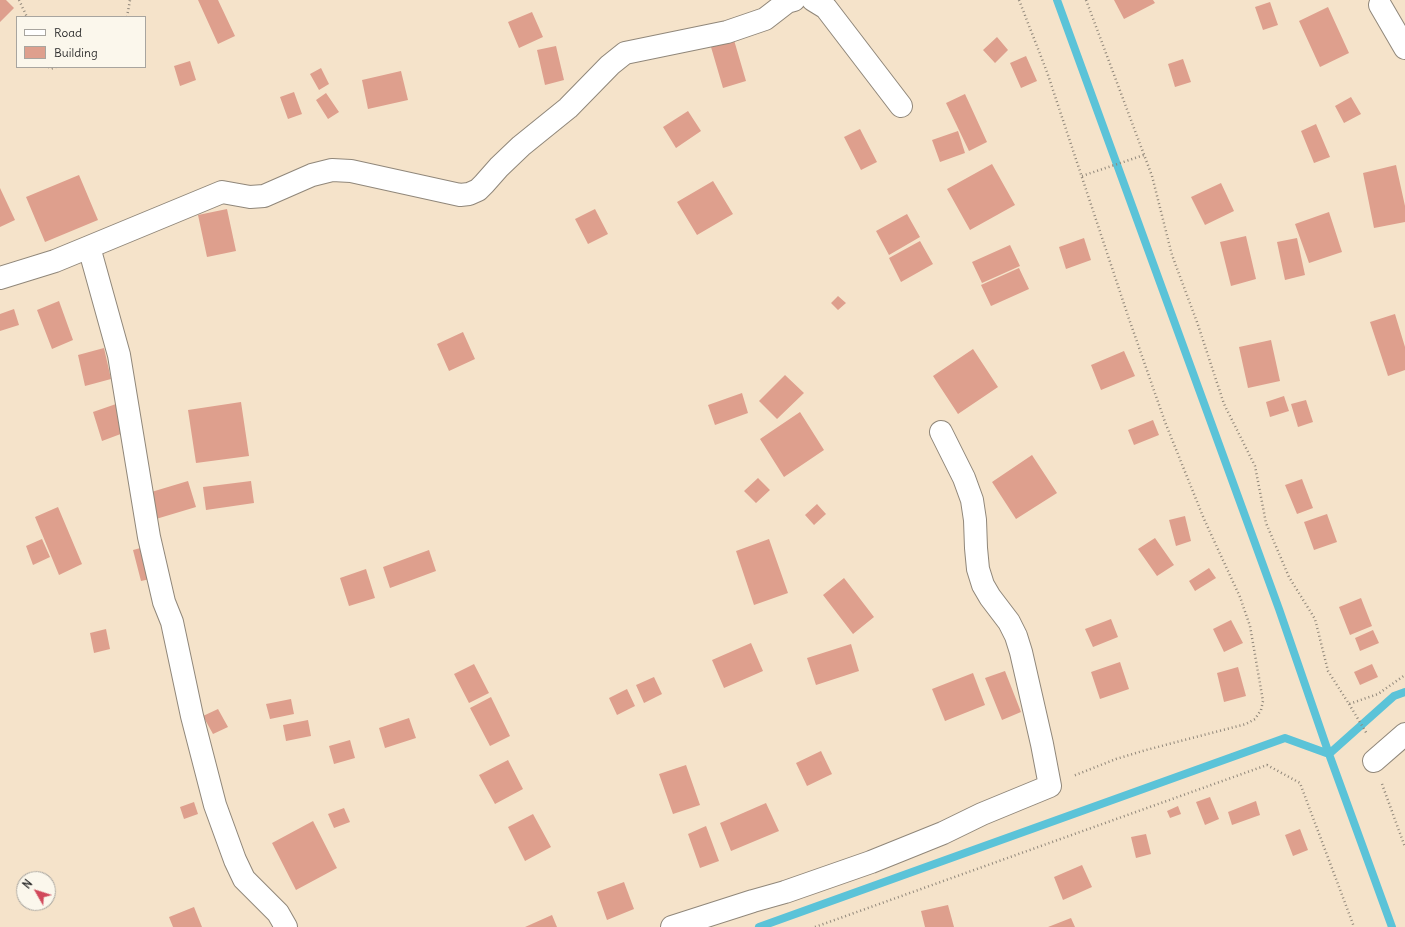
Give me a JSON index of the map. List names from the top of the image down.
{
  "legend": ["Road", "Building"],
  "north": "top left"
}
